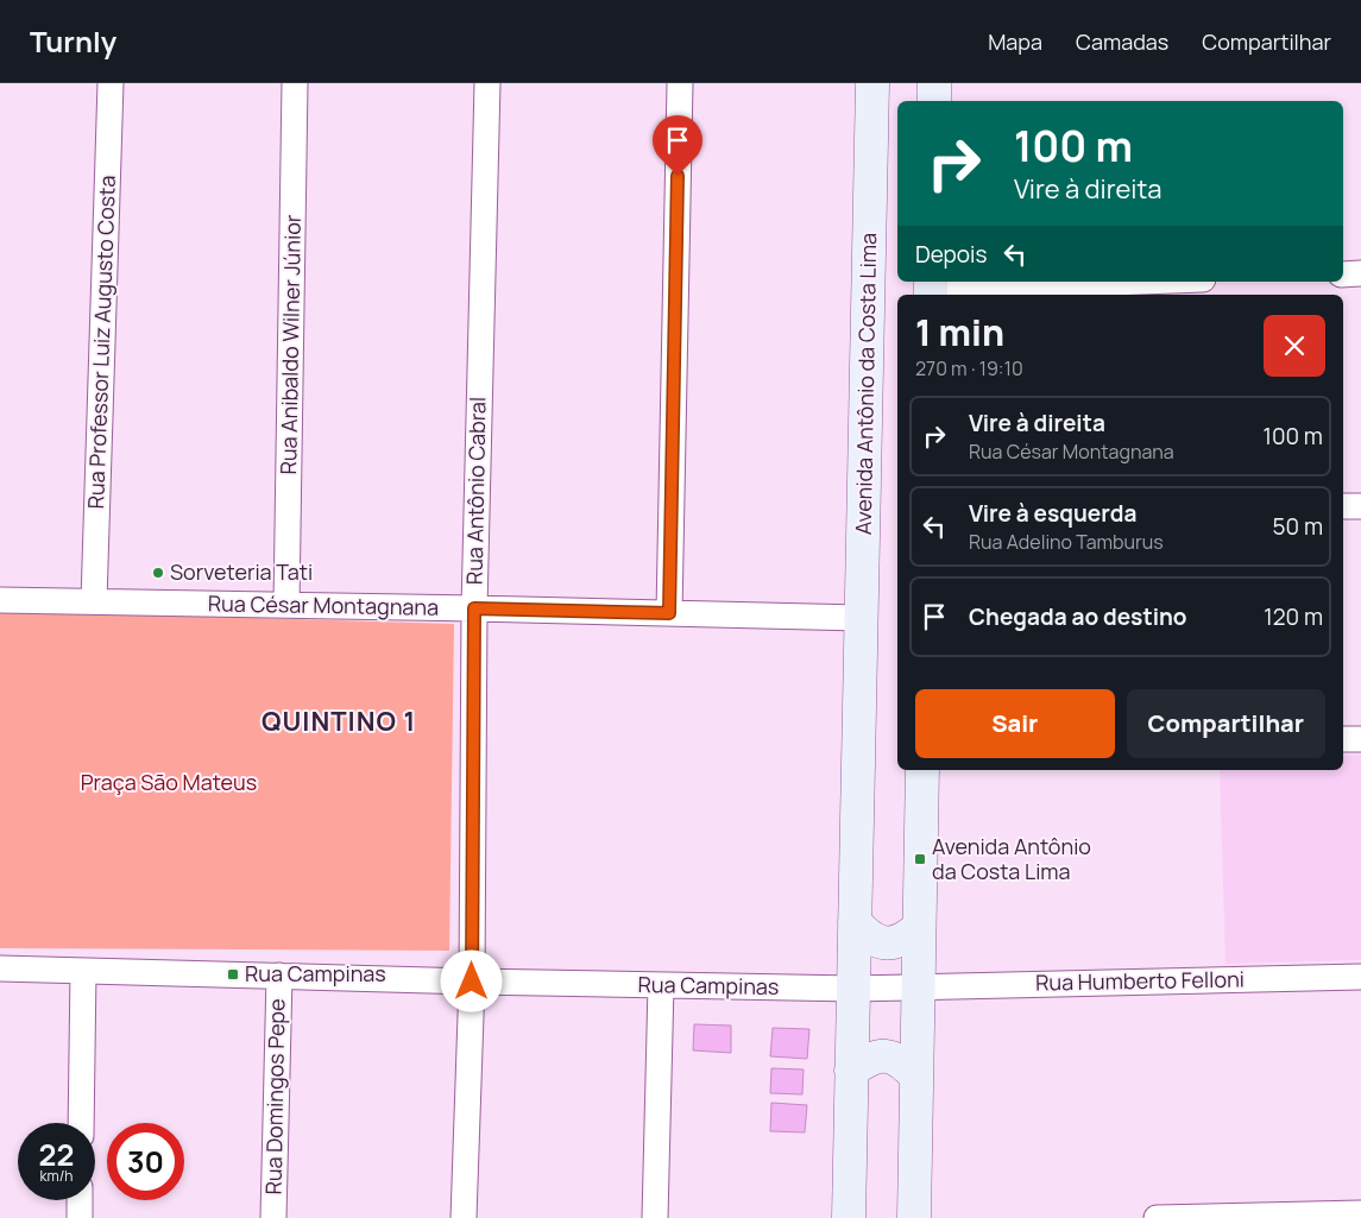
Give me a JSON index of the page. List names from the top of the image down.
{
  "streets": {
    "street": [
      "Rua Professor Luiz Augusto Costa",
      "Rua Anibaldo Wilner Júnior",
      "Avenida Antônio da Costa Lima",
      "Rua Antônio Cabral",
      "Rua César Montagnana",
      "Rua Humberto Felloni",
      "Rua Campinas",
      "Rua Domingos Pepe"
    ]
  },
  "crossings": [
    ["Rua Professor Luiz Augusto Costa", "Rua César Montagnana"],
    ["Rua Anibaldo Wilner Júnior", "Rua César Montagnana"],
    ["Avenida Antônio da Costa Lima", "Rua César Montagnana"],
    ["Avenida Antônio da Costa Lima", "Rua Campinas"],
    ["Rua Antônio Cabral", "Rua César Montagnana"],
    ["Rua Antônio Cabral", "Rua Campinas"],
    ["Rua Humberto Felloni", "Rua Campinas"],
    ["Rua Campinas", "Rua Domingos Pepe"]
  ],
  "districts": ["QUINTINO 1"],
  "parks": ["Praça São Mateus"],
  "places": {
    "other": ["Sorveteria Tati"],
    "transit": ["Avenida Antônio da Costa Lima", "Rua Campinas"]
  },
  "page": {
    "header": "Turnly",
    "nav": ["Mapa", "Camadas", "Compartilhar"],
    "turn": ["100 m", "Vire à direita"],
    "then": "Depois",
    "heading": ["1 min", "270 m · 19:10"],
    "list": [
      {
        "name": "Vire à direita",
        "note": "Rua César Montagnana",
        "value": "100 m"
      },
      {
        "name": "Vire à esquerda",
        "note": "Rua Adelino Tamburus",
        "value": "50 m"
      },
      {
        "name": "Chegada ao destino",
        "value": "120 m"
      }
    ],
    "buttons": ["Sair", "Compartilhar"],
    "speed": "22 km/h",
    "limit": "30"
  }
}
